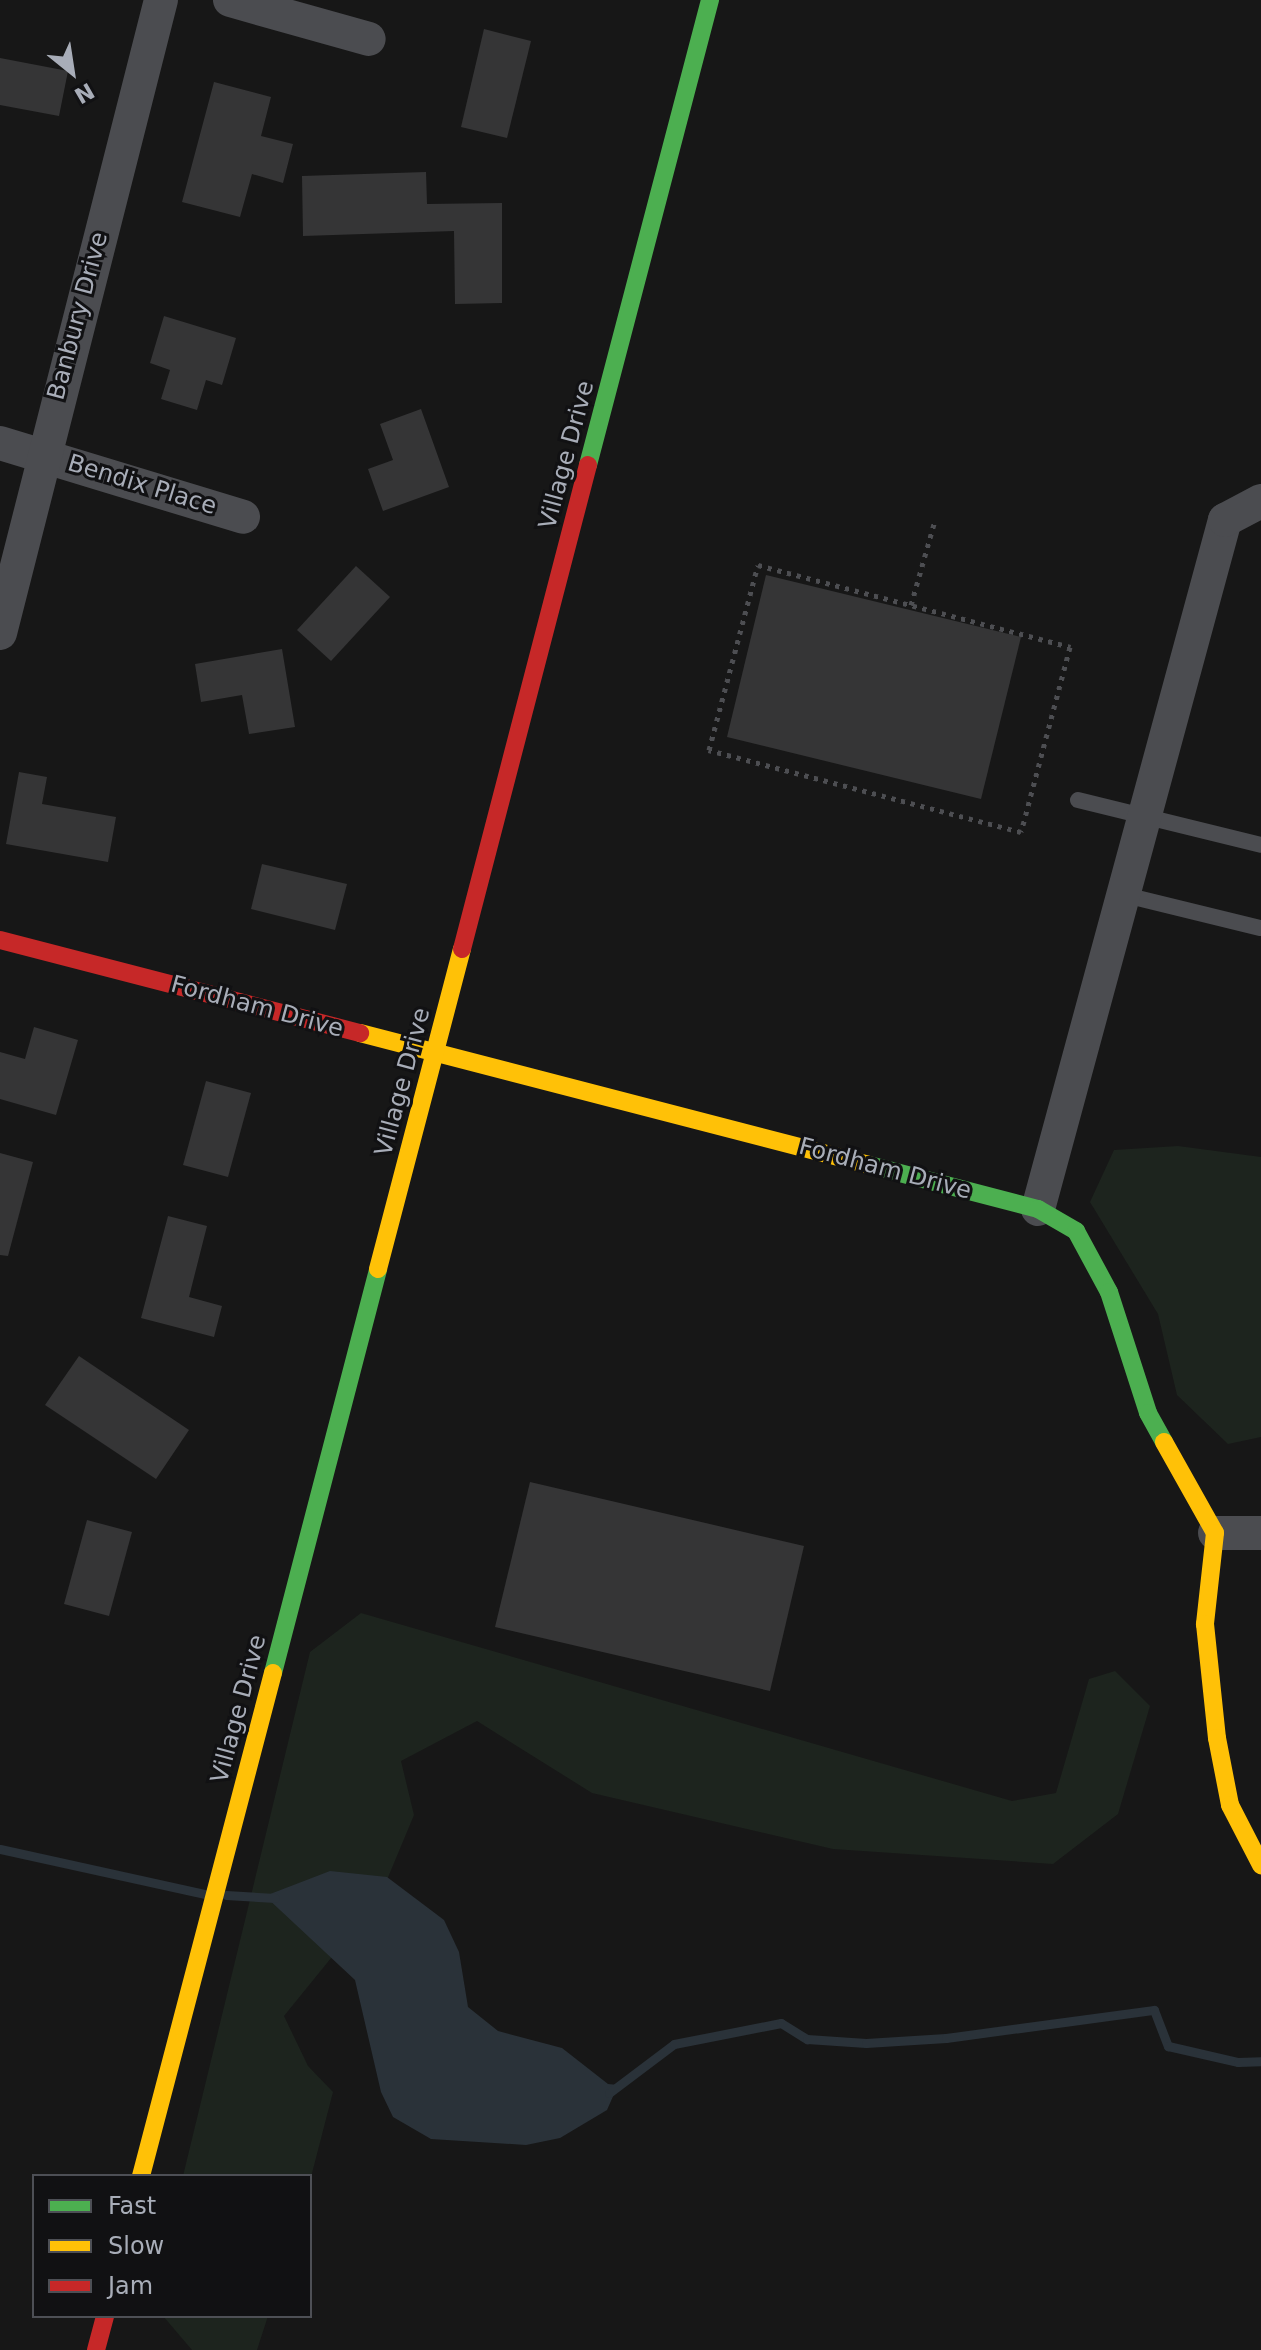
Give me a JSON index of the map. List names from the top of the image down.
{
  "streets": {
    "main road": ["Village Drive", "Fordham Drive"],
    "street": ["Banbury Drive", "Bendix Place"]
  },
  "crossings": [
    ["Banbury Drive", "Bendix Place"],
    ["Village Drive", "Fordham Drive"]
  ],
  "legend": ["Fast", "Slow", "Jam"],
  "north": "bottom right"
}
